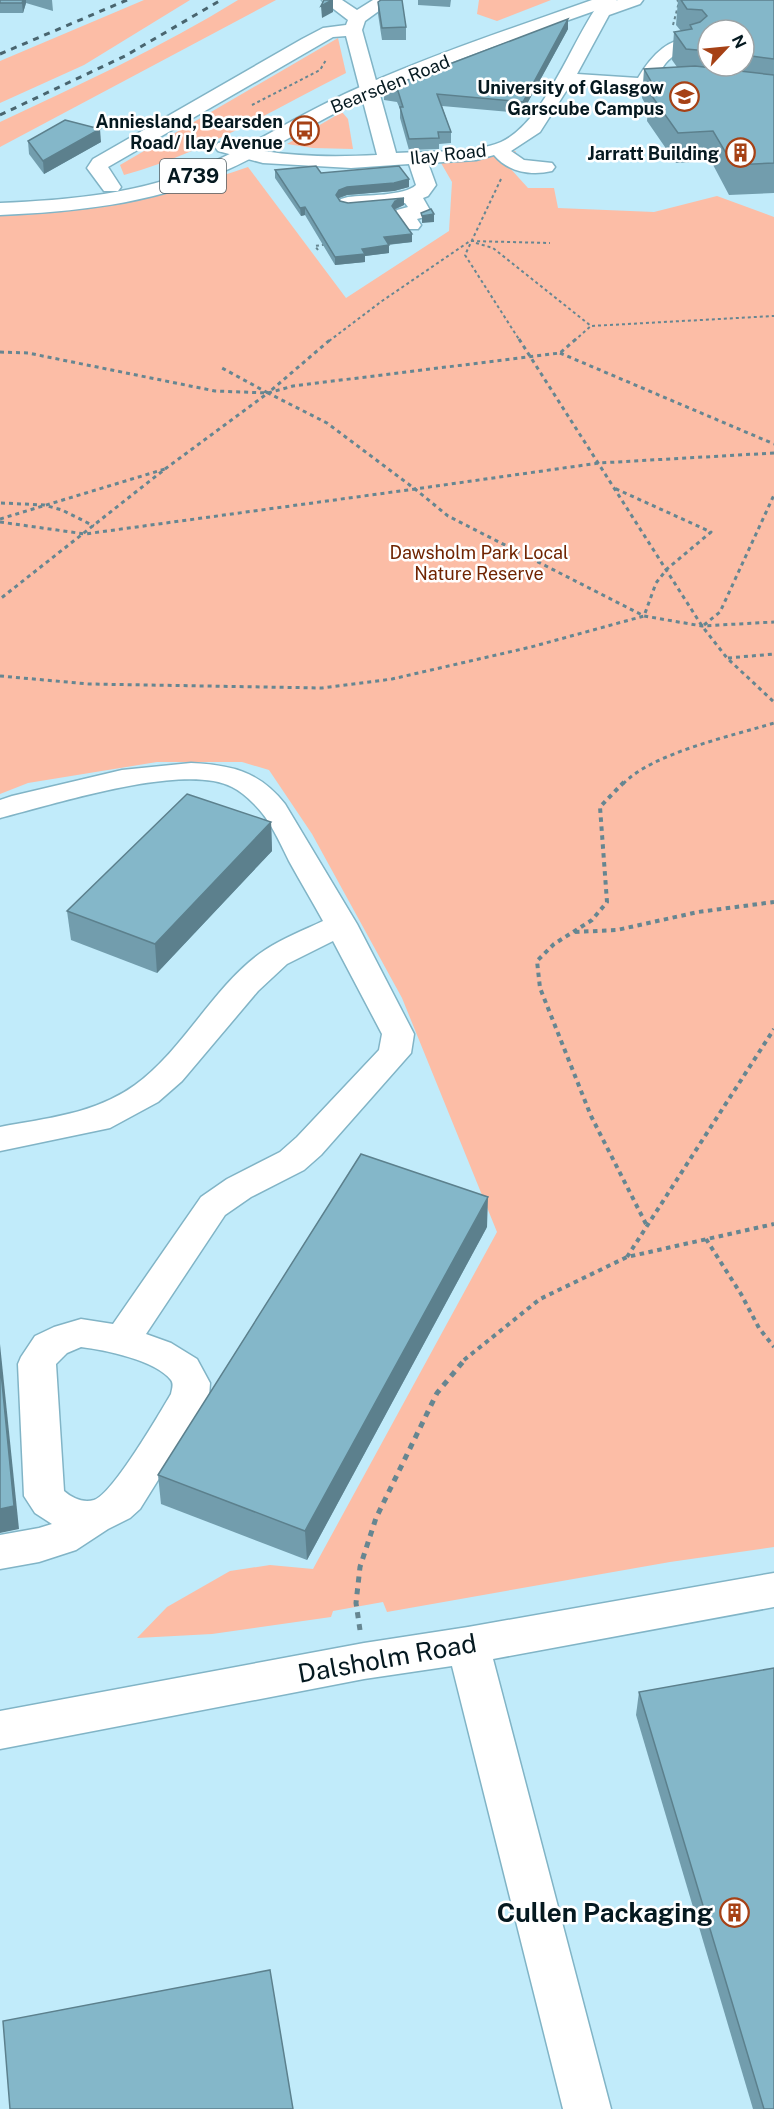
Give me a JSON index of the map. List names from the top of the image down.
{
  "streets": {
    "street": [
      "Bearsden Road",
      "Ilay Road",
      "A739",
      "Dalsholm Road"
    ]
  },
  "crossings": [
    ["Bearsden Road", "Ilay Road"]
  ],
  "parks": ["Dawsholm Park Local Nature Reserve"],
  "places": {
    "school or university": ["University of Glasgow Garscube Campus"],
    "bus stop": ["Anniesland, Bearsden Road/ Ilay Avenue"],
    "building": ["Jarratt Building", "Cullen Packaging"]
  },
  "north": "top right"
}
